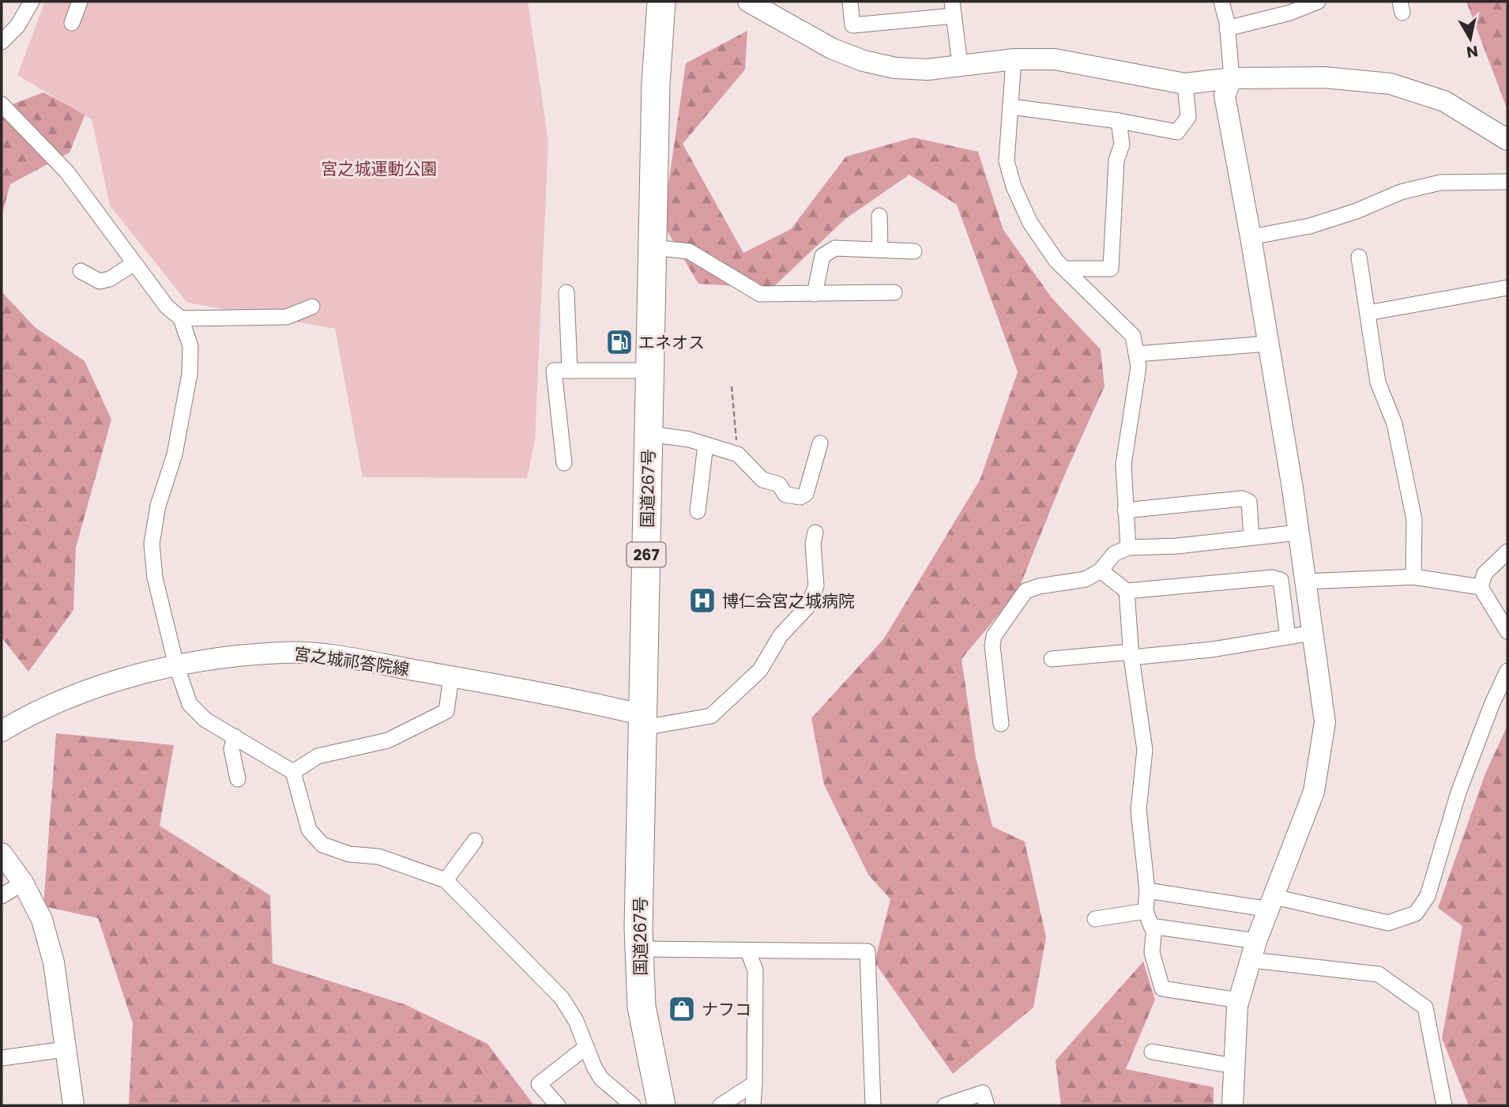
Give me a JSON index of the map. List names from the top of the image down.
{
  "streets": {
    "highway": ["国道267号", "267"],
    "street": ["宮之城祁答院線"]
  },
  "crossings": [
    ["国道267号", "宮之城祁答院線"]
  ],
  "parks": ["宮之城運動公園"],
  "places": {
    "fuel station": ["エネオス"],
    "hospital": ["博仁会宮之城病院"],
    "shop": ["ナフコ"]
  },
  "north": "bottom"
}
